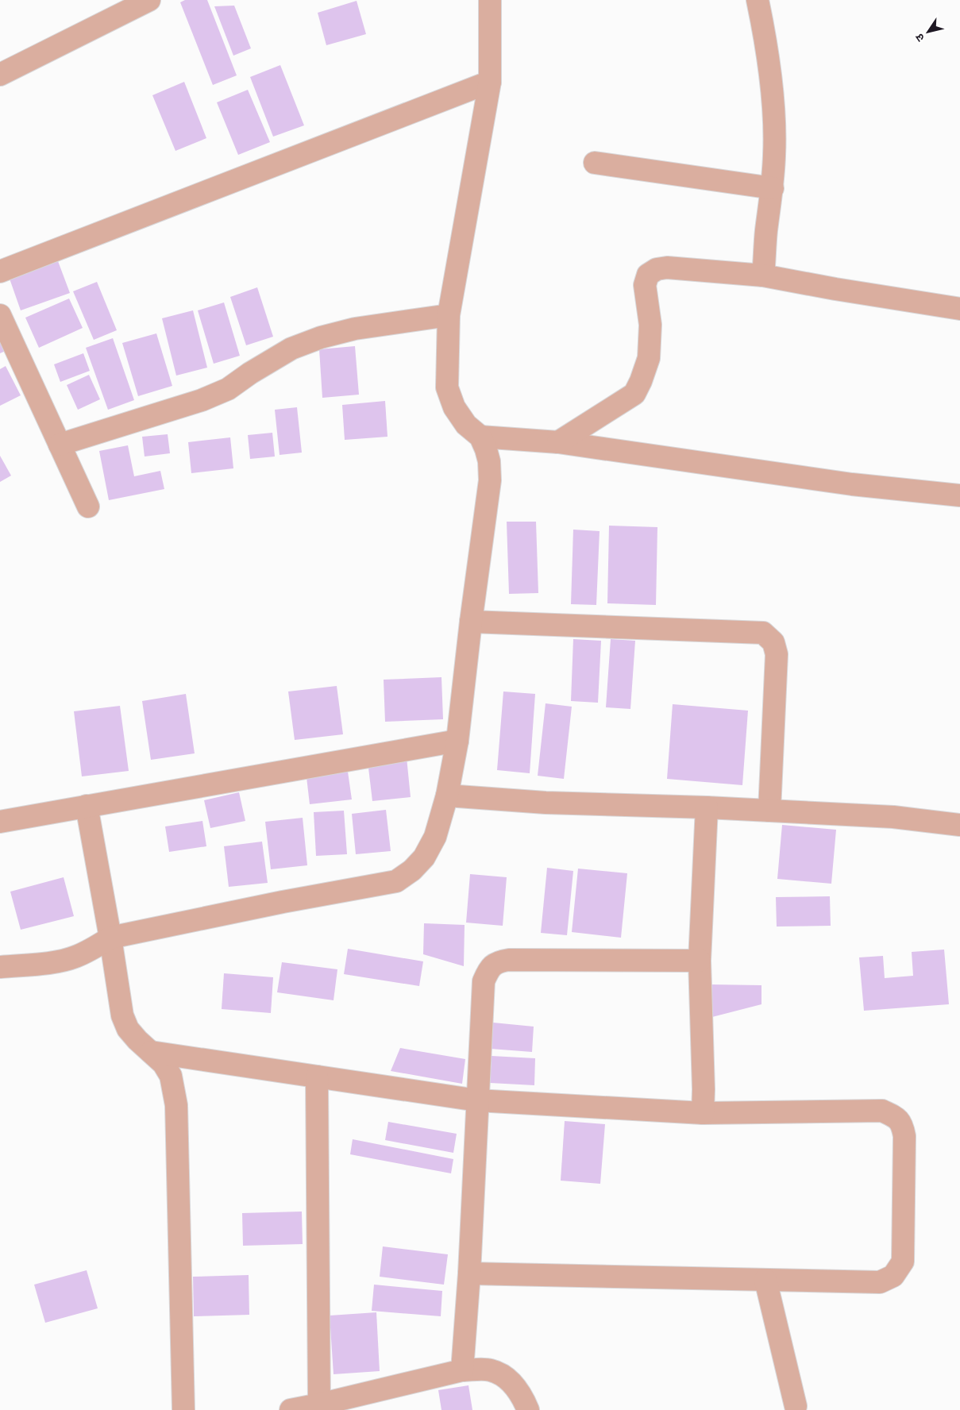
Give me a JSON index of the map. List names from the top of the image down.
{
  "north": "bottom left"
}
